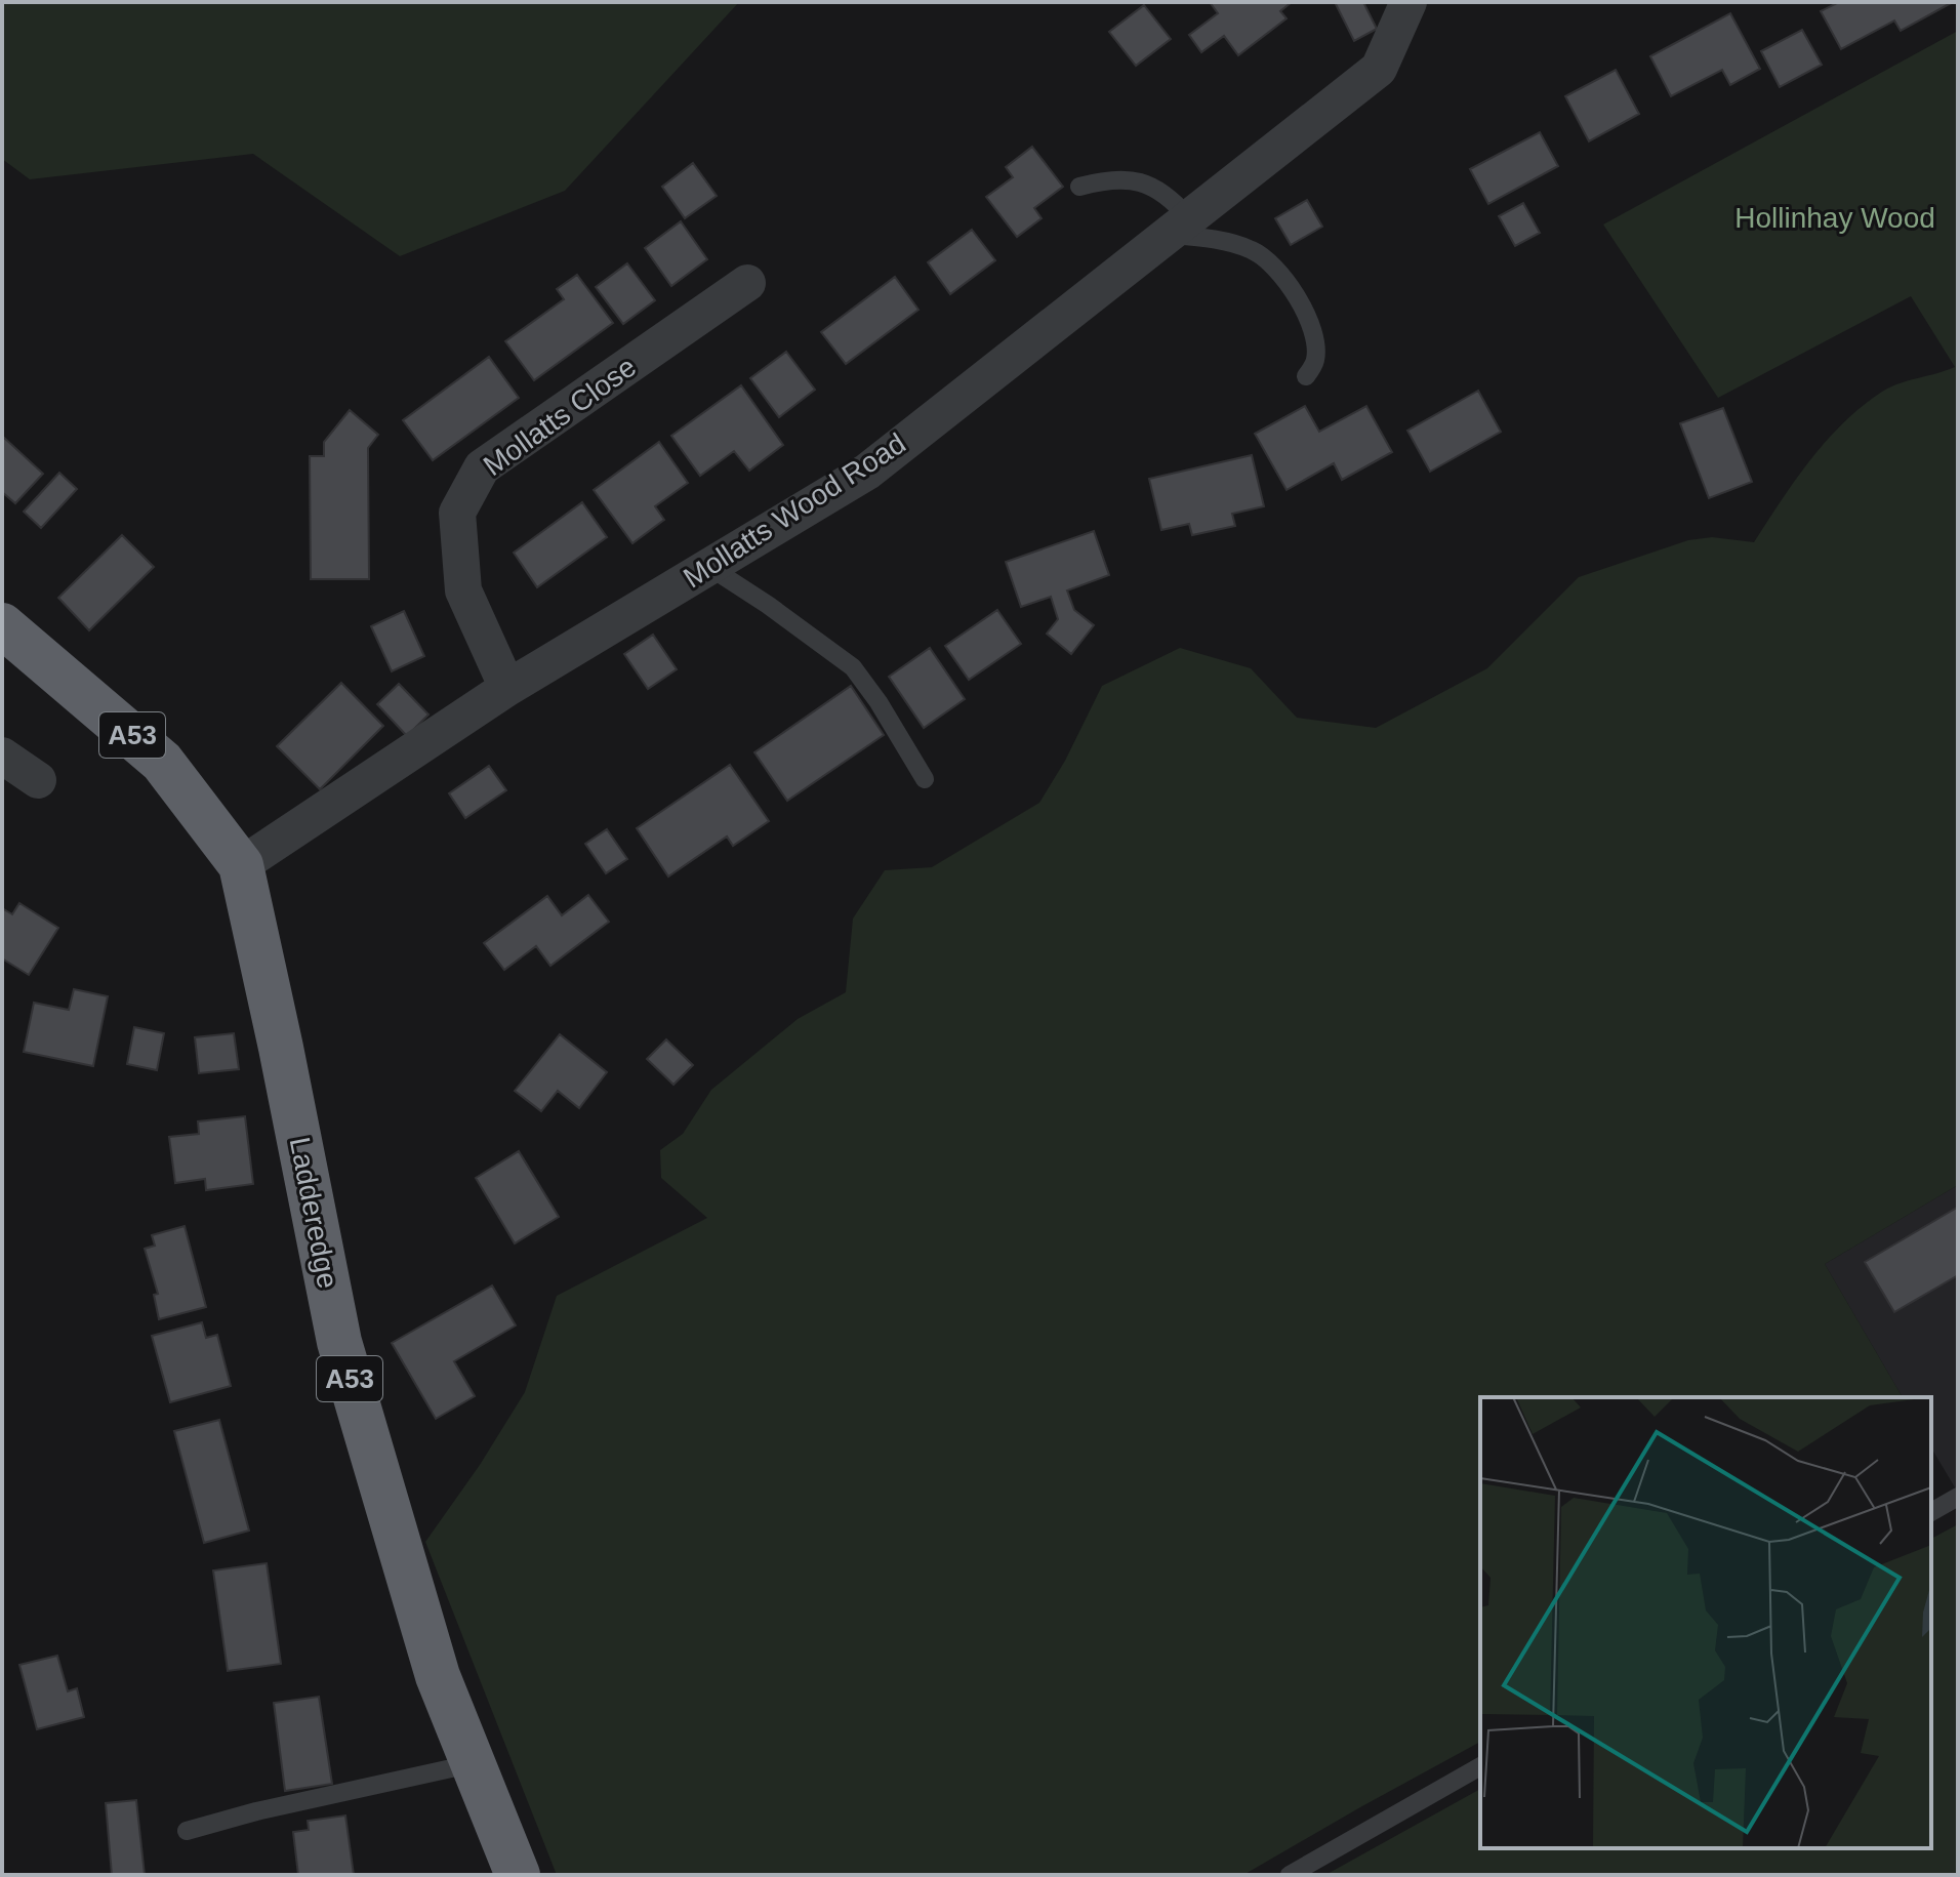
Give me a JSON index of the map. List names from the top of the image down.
{
  "streets": {
    "highway": ["A53", "Ladderedge"],
    "street": ["Mollatts Close", "Mollatts Wood Road"]
  },
  "crossings": [
    ["Mollatts Close", "Mollatts Wood Road"],
    ["Mollatts Wood Road", "Ladderedge"]
  ],
  "parks": ["Hollinhay Wood"]
}
